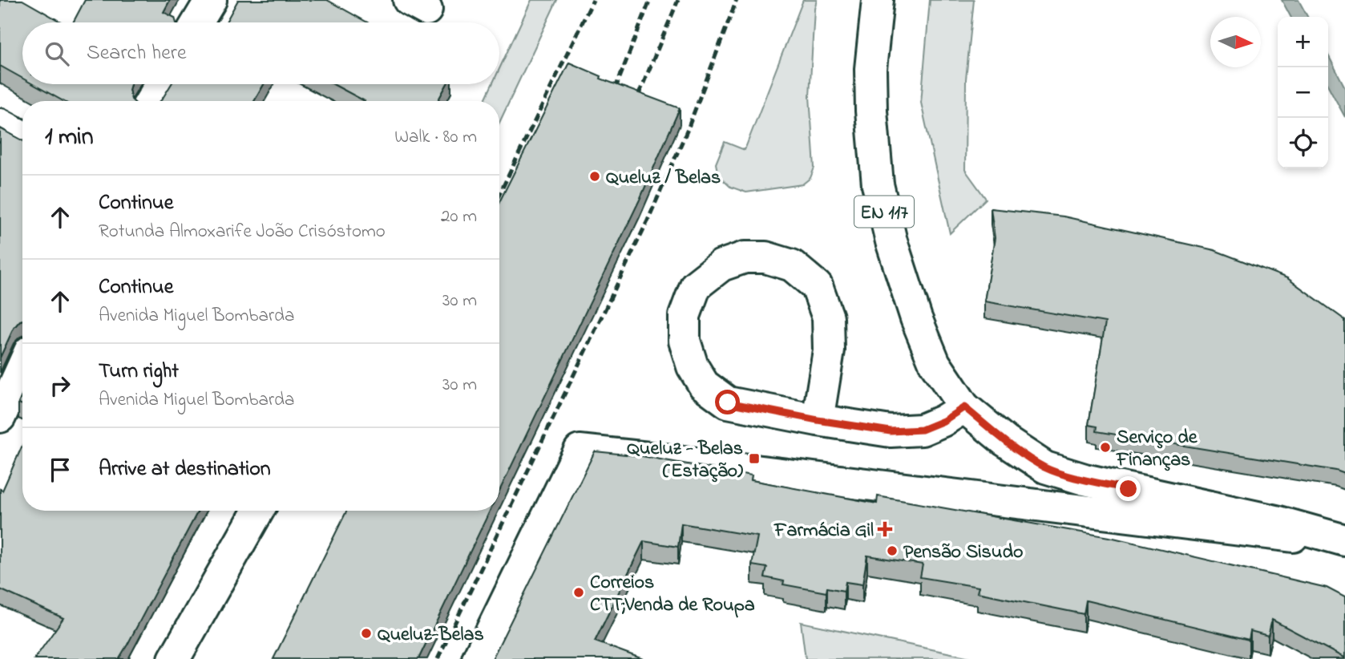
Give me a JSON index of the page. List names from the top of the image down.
{
  "streets": {
    "street": ["EN 117"]
  },
  "places": {
    "other": [
      "Queluz / Belas",
      "Serviço de Finanças",
      "Pensão Sisudo",
      "Correios CTT;Venda de Roupa",
      "Queluz-Belas"
    ],
    "transit": ["Queluz - Belas (Estação)"],
    "health": ["Farmácia Gil"]
  },
  "north": "right",
  "page": {
    "map_buttons": ["+", "−"],
    "search": "Search here",
    "heading": ["1 min", "Walk · 80 m"],
    "list": [
      ["Continue", "Rotunda Almoxarife João Crisóstomo", "20 m"],
      ["Continue", "Avenida Miguel Bombarda", "30 m"],
      ["Turn right", "Avenida Miguel Bombarda", "30 m"],
      "Arrive at destination"
    ]
  }
}
